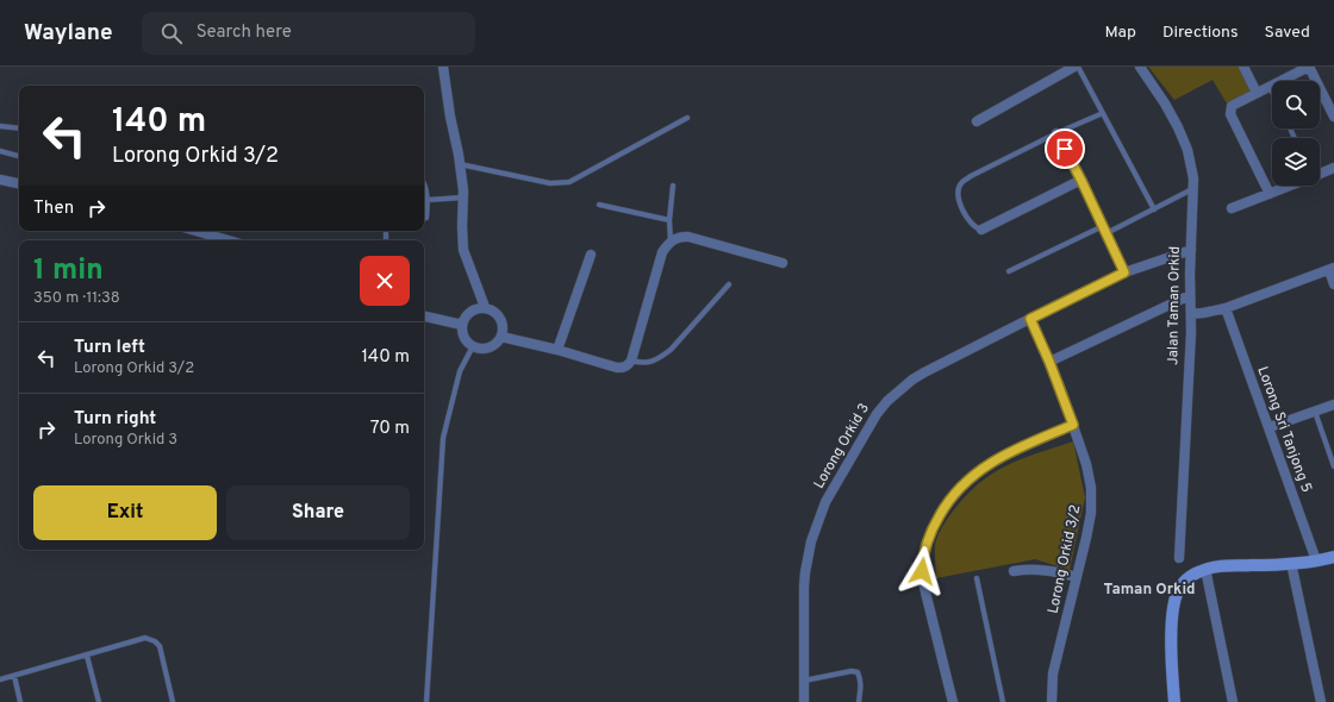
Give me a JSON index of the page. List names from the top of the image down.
{
  "streets": {
    "street": [
      "Jalan Taman Orkid",
      "Lorong Sri Tanjong 5",
      "Lorong Orkid 3",
      "Lorong Orkid 3/2"
    ]
  },
  "crossings": [
    ["Jalan Taman Orkid", "Lorong Orkid 3"],
    ["Lorong Orkid 3", "Lorong Orkid 3/2"]
  ],
  "districts": ["Taman Orkid"],
  "page": {
    "header": "Waylane",
    "search": "Search here",
    "nav": ["Map", "Directions", "Saved"],
    "turn": ["140 m", "Lorong Orkid 3/2"],
    "then": "Then",
    "heading": ["1 min", "350 m · 11:38"],
    "list": [
      {
        "name": "Turn left",
        "note": "Lorong Orkid 3/2",
        "value": "140 m"
      },
      {
        "name": "Turn right",
        "note": "Lorong Orkid 3",
        "value": "70 m"
      }
    ],
    "buttons": ["Exit", "Share"]
  }
}
